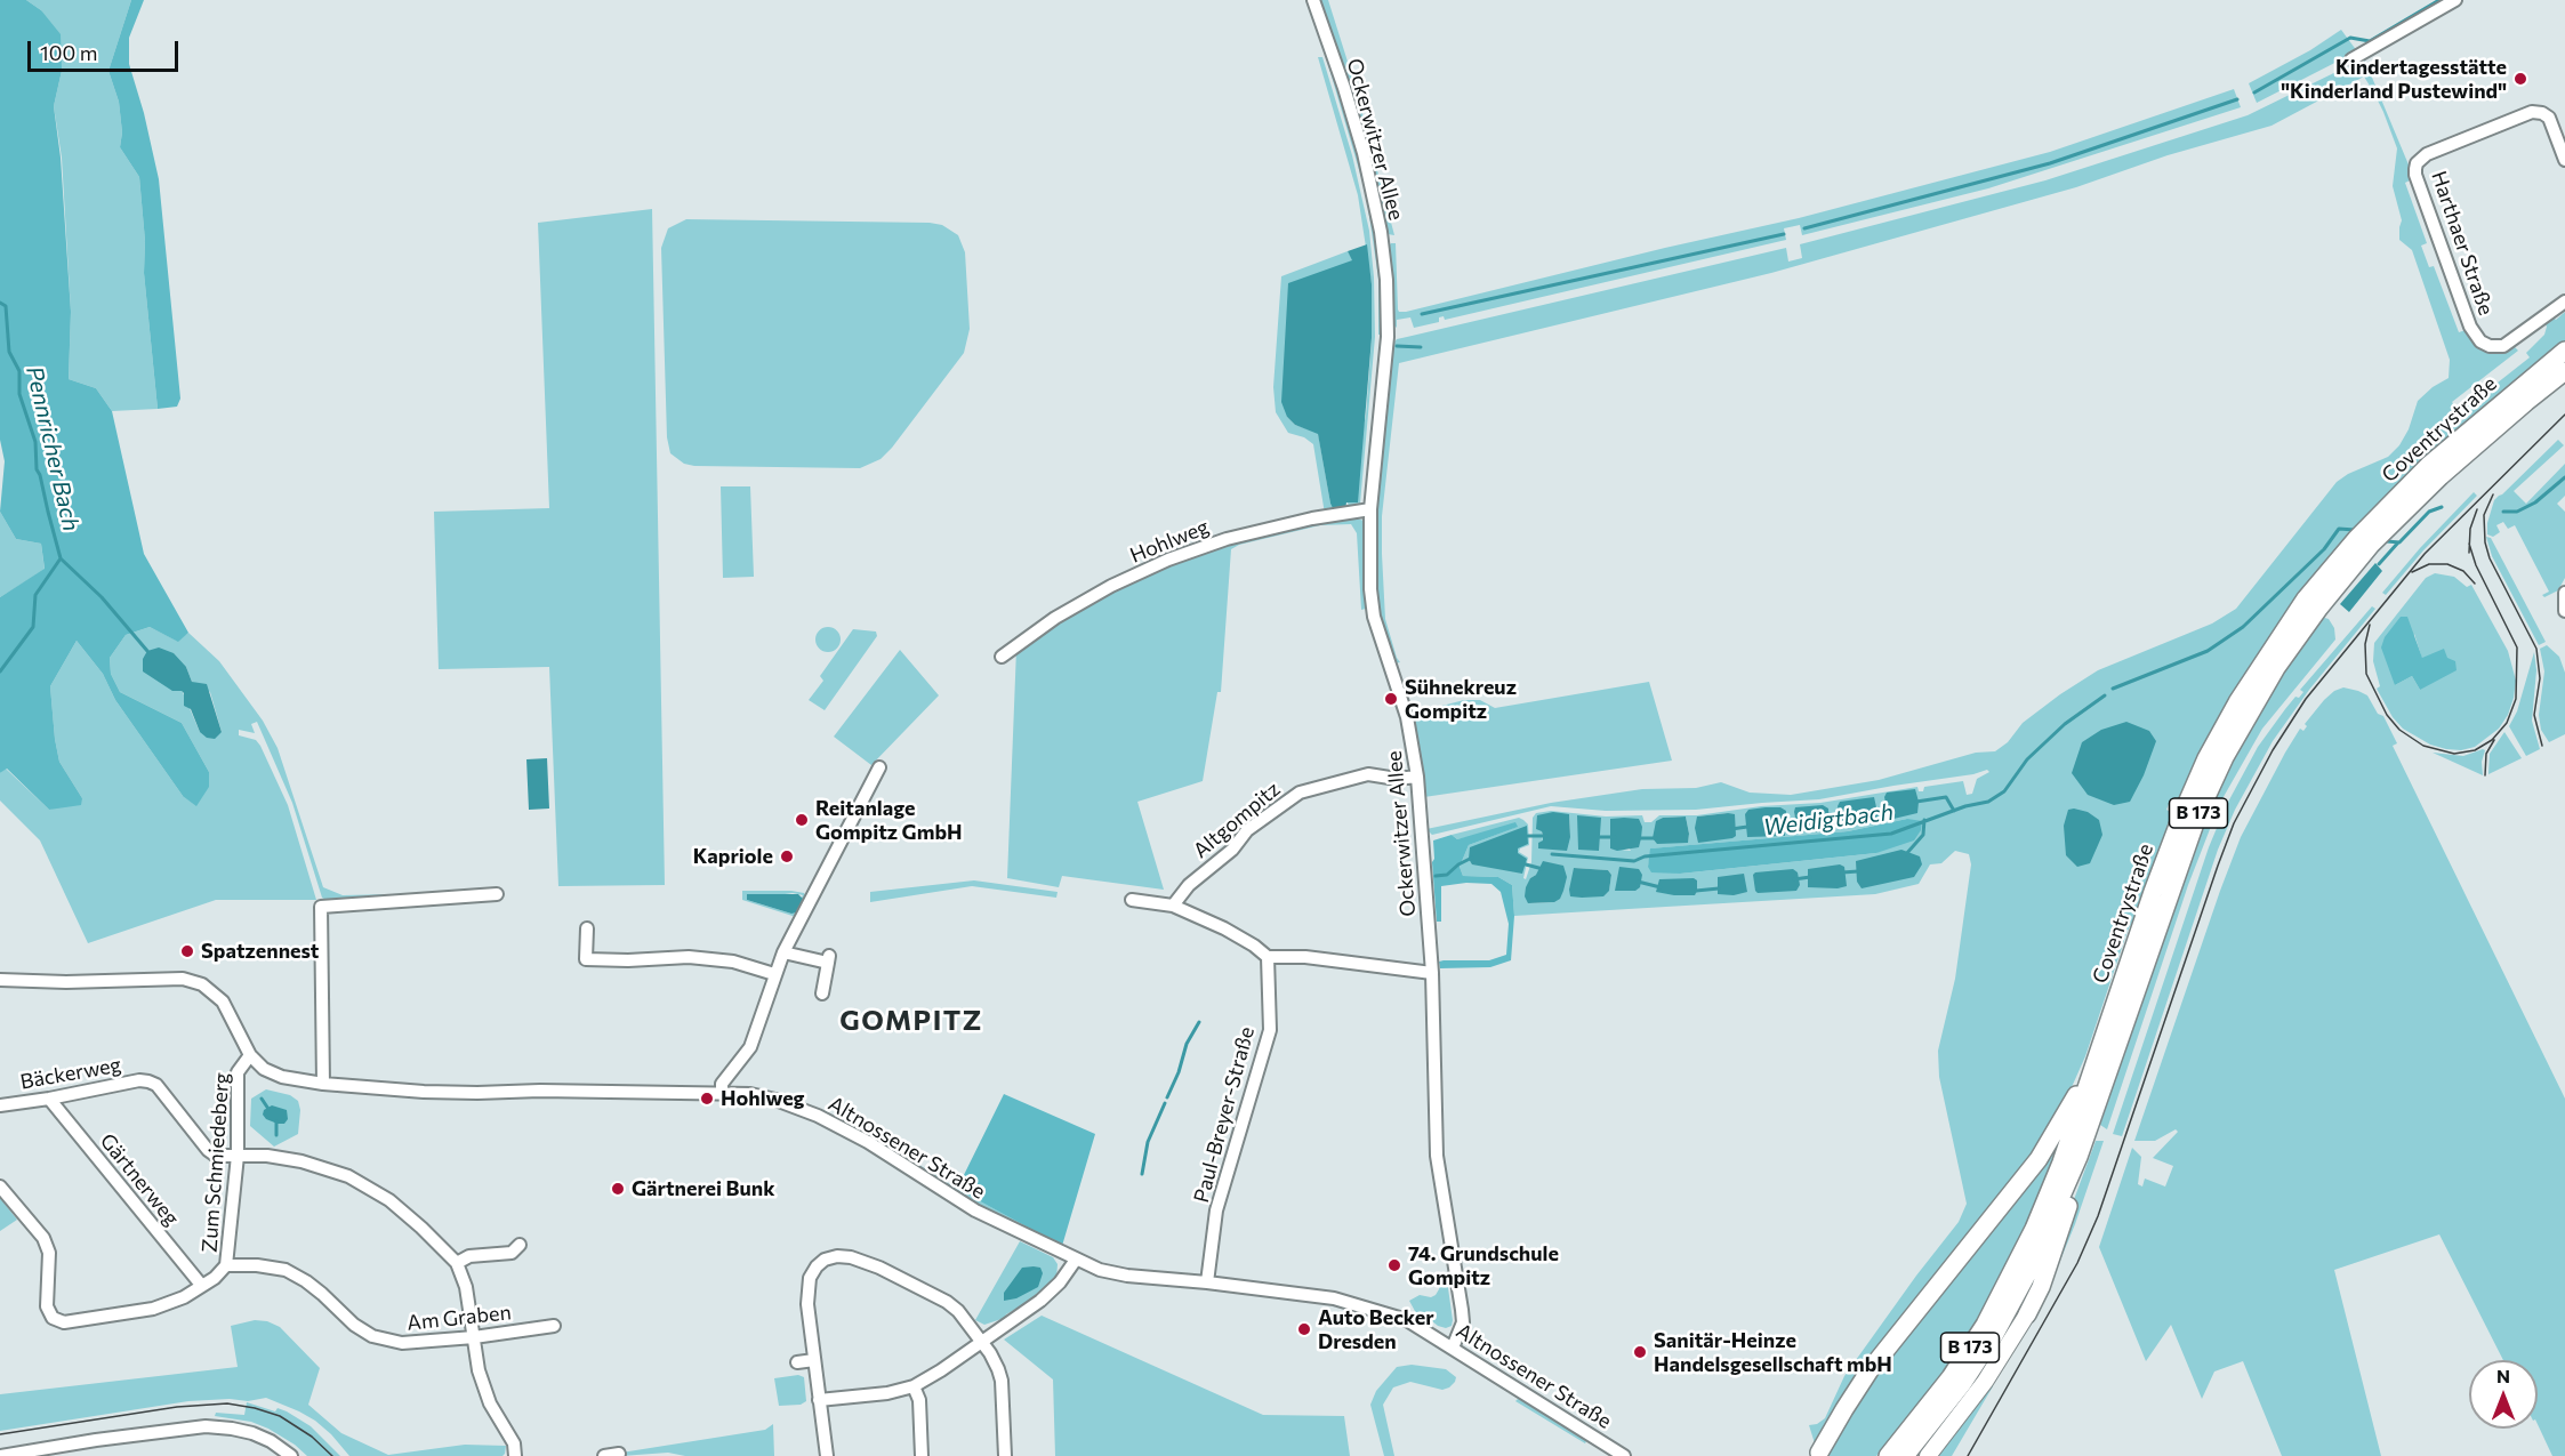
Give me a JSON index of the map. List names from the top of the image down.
{
  "streets": {
    "highway": ["Coventrystraße", "B 173"],
    "street": [
      "Ockerwitzer Allee",
      "Harthaer Straße",
      "Hohlweg",
      "Altgompitz",
      "Bäckerweg",
      "Paul-Breyer-Straße",
      "Altnossener Straße",
      "Zum Schmiedeberg",
      "Gärtnerweg",
      "Am Graben"
    ]
  },
  "crossings": [
    ["Ockerwitzer Allee", "Hohlweg"],
    ["Ockerwitzer Allee", "Altgompitz"],
    ["Ockerwitzer Allee", "Altnossener Straße"],
    ["Bäckerweg", "Zum Schmiedeberg"],
    ["Bäckerweg", "Gärtnerweg"],
    ["Paul-Breyer-Straße", "Altnossener Straße"],
    ["Altnossener Straße", "Zum Schmiedeberg"],
    ["Zum Schmiedeberg", "Gärtnerweg"],
    ["Zum Schmiedeberg", "Am Graben"]
  ],
  "districts": ["GOMPITZ"],
  "water": ["Pennricher Bach", "Weidigtbach"],
  "places": [
    "Kindertagesstätte \"Kinderland Pustewind\"",
    "Sühnekreuz Gompitz",
    "Reitanlage Gompitz GmbH",
    "Kapriole",
    "Spatzennest",
    "Hohlweg",
    "Gärtnerei Bunk",
    "74. Grundschule Gompitz",
    "Auto Becker Dresden",
    "Sanitär-Heinze Handelsgesellschaft mbH"
  ],
  "scale_bar": "100 m",
  "north": "top"
}
